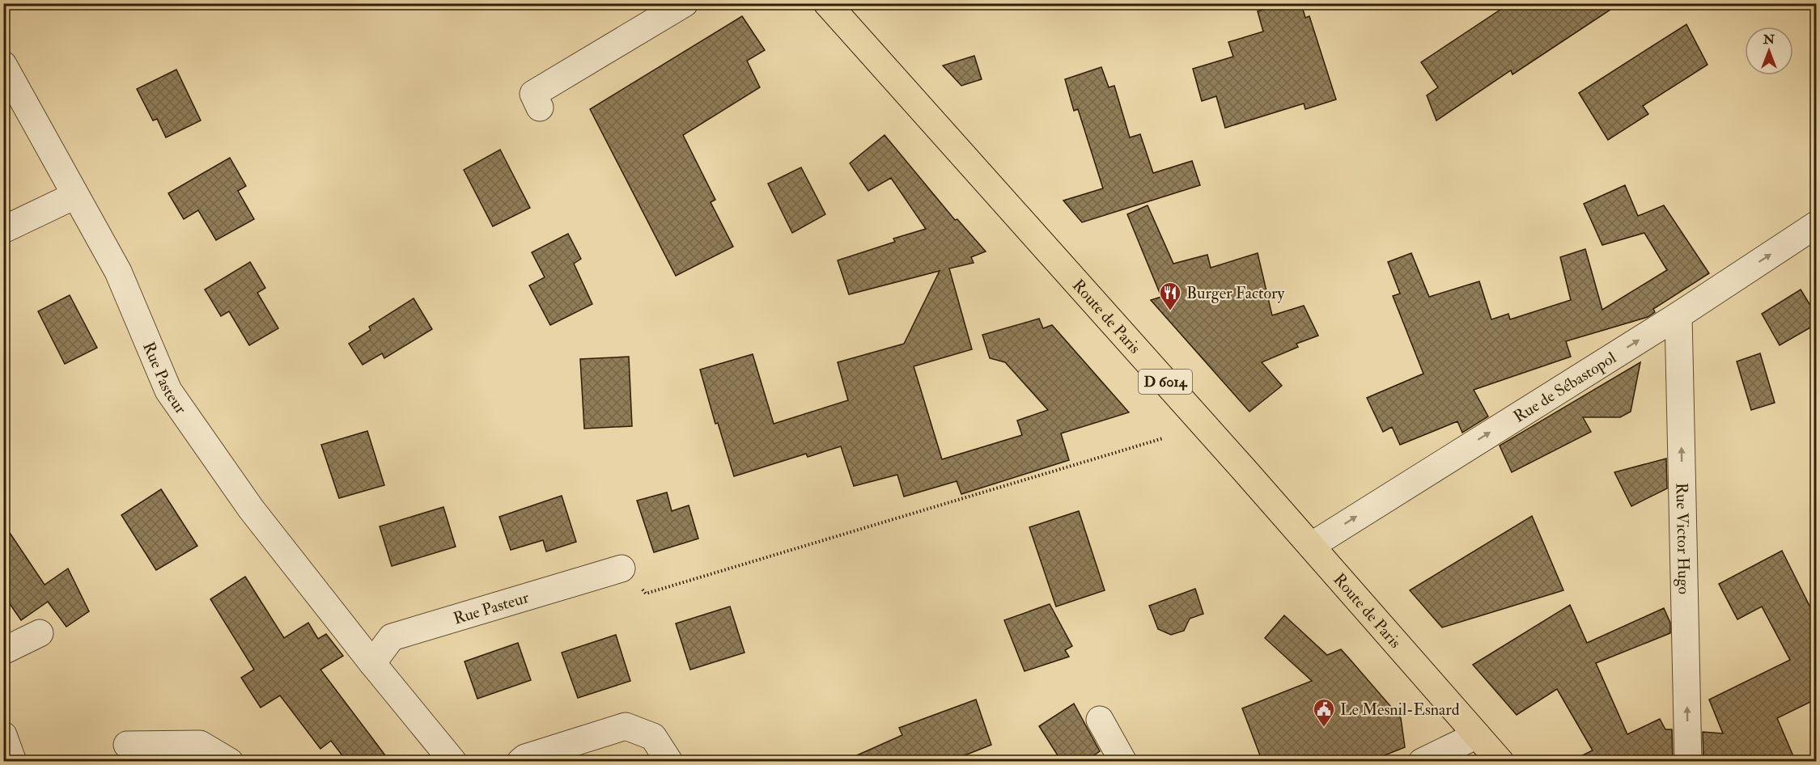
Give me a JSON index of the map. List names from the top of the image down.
{
  "streets": {
    "main road": ["Route de Paris", "D 6014"],
    "street": ["Rue Pasteur", "Rue de Sébastopol", "Rue Victor Hugo"]
  },
  "crossings": [
    ["Route de Paris", "Rue de Sébastopol"],
    ["Rue de Sébastopol", "Rue Victor Hugo"]
  ],
  "one_way": ["Rue de Sébastopol", "Rue Victor Hugo"],
  "places": {
    "restaurant": ["Burger Factory"],
    "public building": ["Le Mesnil-Esnard"]
  },
  "north": "top"
}
